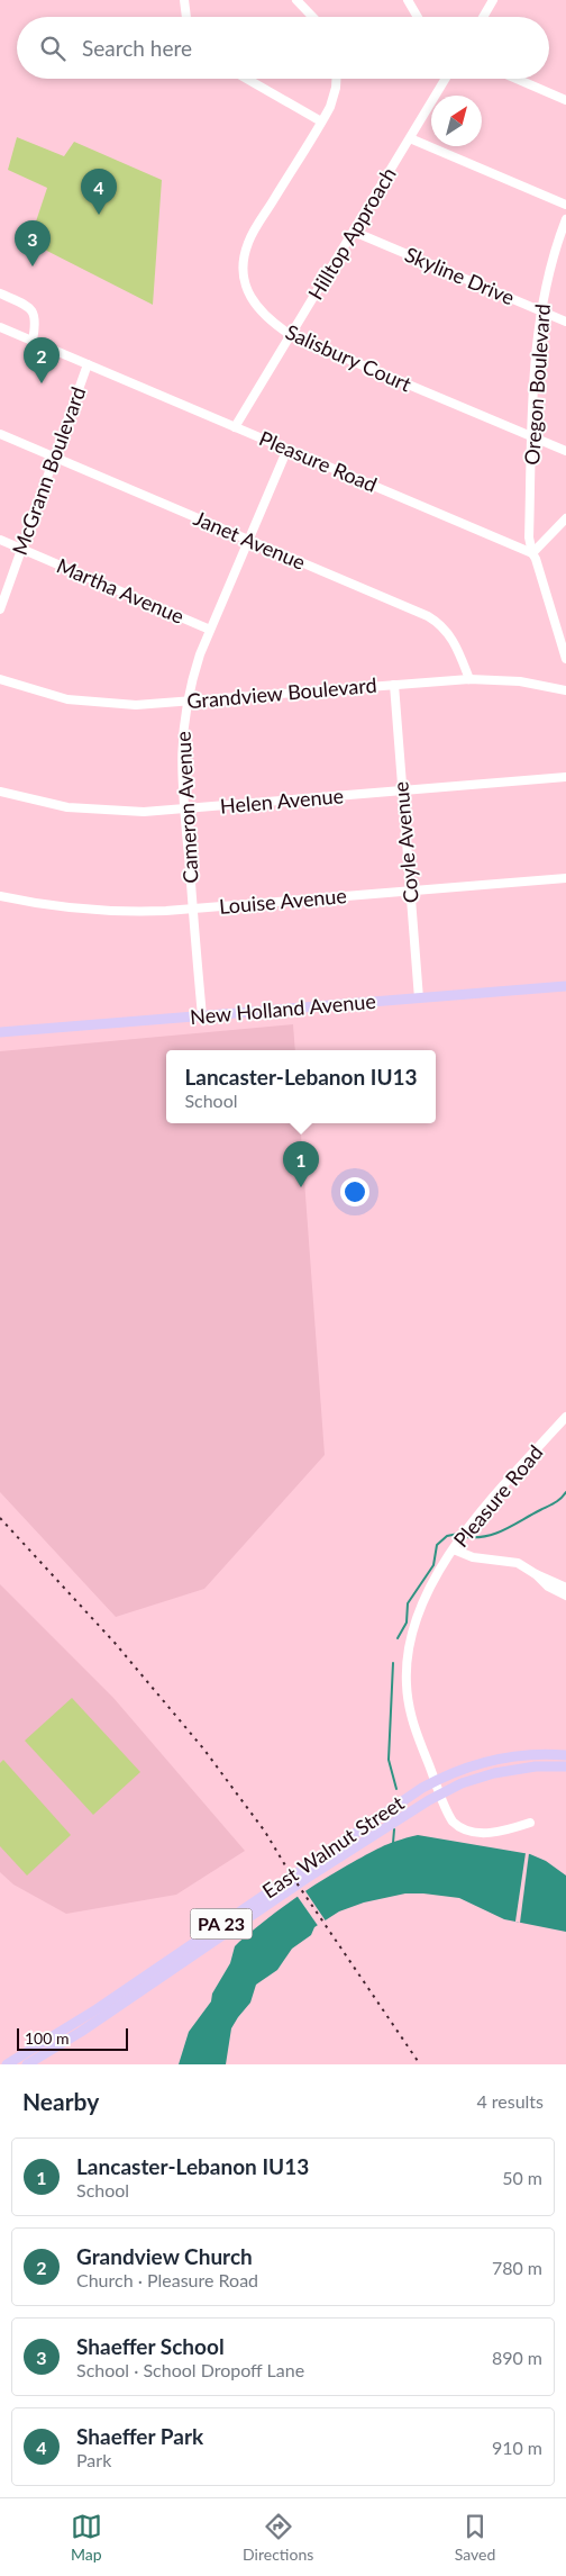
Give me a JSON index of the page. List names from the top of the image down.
{
  "streets": {
    "main road": ["New Holland Avenue", "East Walnut Street", "PA 23"],
    "street": [
      "Hilltop Approach",
      "Skyline Drive",
      "Salisbury Court",
      "Oregon Boulevard",
      "Pleasure Road",
      "McGrann Boulevard",
      "Janet Avenue",
      "Martha Avenue",
      "Grandview Boulevard",
      "Helen Avenue",
      "Cameron Avenue",
      "Coyle Avenue",
      "Louise Avenue"
    ]
  },
  "crossings": [
    ["Hilltop Approach", "Skyline Drive"],
    ["Hilltop Approach", "Salisbury Court"],
    ["Hilltop Approach", "Pleasure Road"],
    ["Skyline Drive", "Oregon Boulevard"],
    ["Salisbury Court", "Oregon Boulevard"],
    ["Oregon Boulevard", "Pleasure Road"],
    ["Pleasure Road", "McGrann Boulevard"],
    ["Pleasure Road", "Cameron Avenue"],
    ["Pleasure Road", "East Walnut Street"],
    ["McGrann Boulevard", "Janet Avenue"],
    ["McGrann Boulevard", "Martha Avenue"],
    ["Janet Avenue", "Grandview Boulevard"],
    ["Janet Avenue", "Cameron Avenue"],
    ["Martha Avenue", "Cameron Avenue"],
    ["Grandview Boulevard", "Cameron Avenue"],
    ["Grandview Boulevard", "Coyle Avenue"],
    ["Helen Avenue", "Cameron Avenue"],
    ["Helen Avenue", "Coyle Avenue"],
    ["Cameron Avenue", "Louise Avenue"],
    ["Cameron Avenue", "New Holland Avenue"],
    ["Coyle Avenue", "Louise Avenue"],
    ["Coyle Avenue", "New Holland Avenue"]
  ],
  "scale_bar": "100 m",
  "north": "top right",
  "page": {
    "search": "Search here",
    "pins": [
      "4",
      "3",
      "2",
      "1"
    ],
    "popup": ["Lancaster-Lebanon IU13", "School"],
    "scale": "100 m",
    "heading": ["Nearby", "4 results"],
    "list": [
      {
        "mark": "1",
        "name": "Lancaster-Lebanon IU13",
        "note": "School",
        "value": "50 m"
      },
      {
        "mark": "2",
        "name": "Grandview Church",
        "note": "Church · Pleasure Road",
        "value": "780 m"
      },
      {
        "mark": "3",
        "name": "Shaeffer School",
        "note": "School · School Dropoff Lane",
        "value": "890 m"
      },
      {
        "mark": "4",
        "name": "Shaeffer Park",
        "note": "Park",
        "value": "910 m"
      }
    ],
    "nav": ["Map", "Directions", "Saved"]
  }
}
